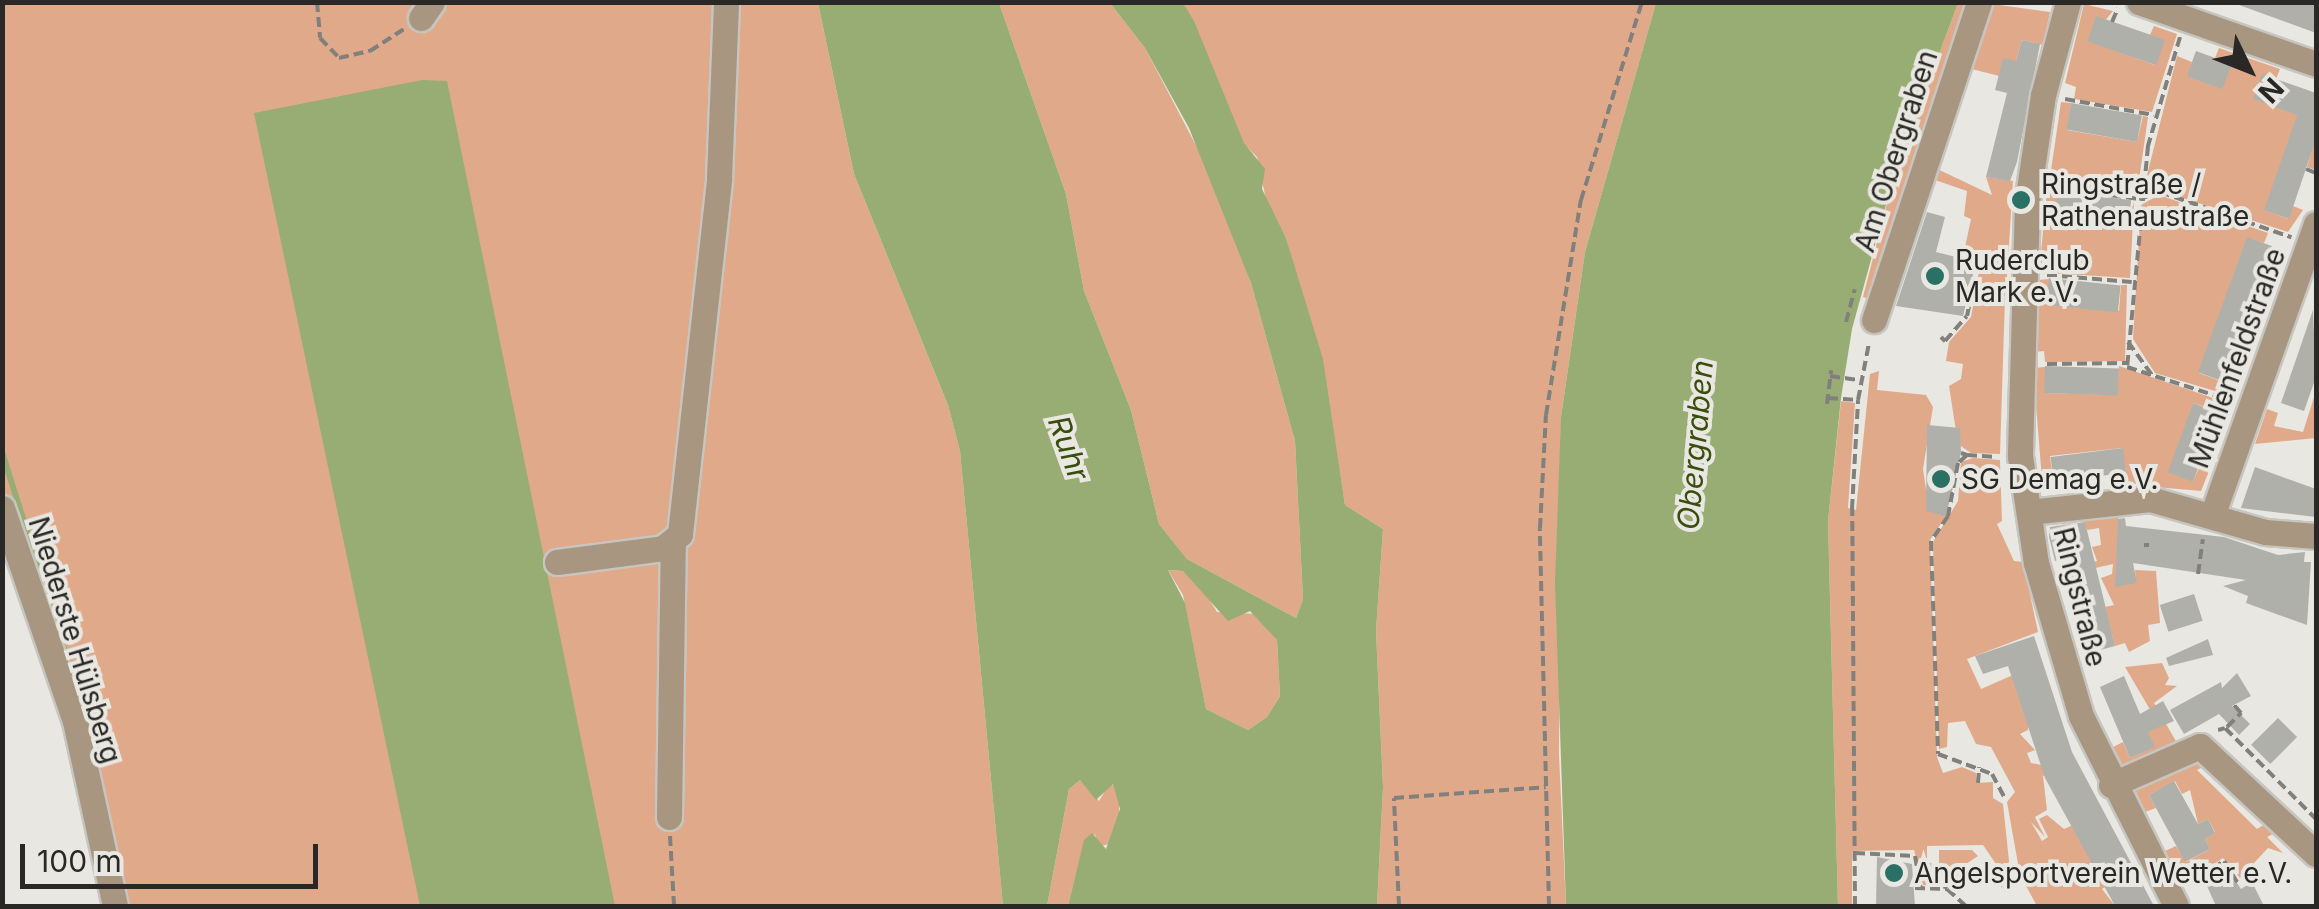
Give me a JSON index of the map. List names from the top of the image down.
{
  "streets": {
    "street": [
      "Am Obergraben",
      "Mühlenfeldstraße",
      "Ringstraße",
      "Niederste Hülsberg"
    ]
  },
  "water": ["Obergraben", "Ruhr"],
  "places": [
    "Ringstraße / Rathenaustraße",
    "Ruderclub Mark e.V.",
    "SG Demag e.V.",
    "Angelsportverein Wetter e.V."
  ],
  "scale_bar": "100 m",
  "north": "bottom right"
}
